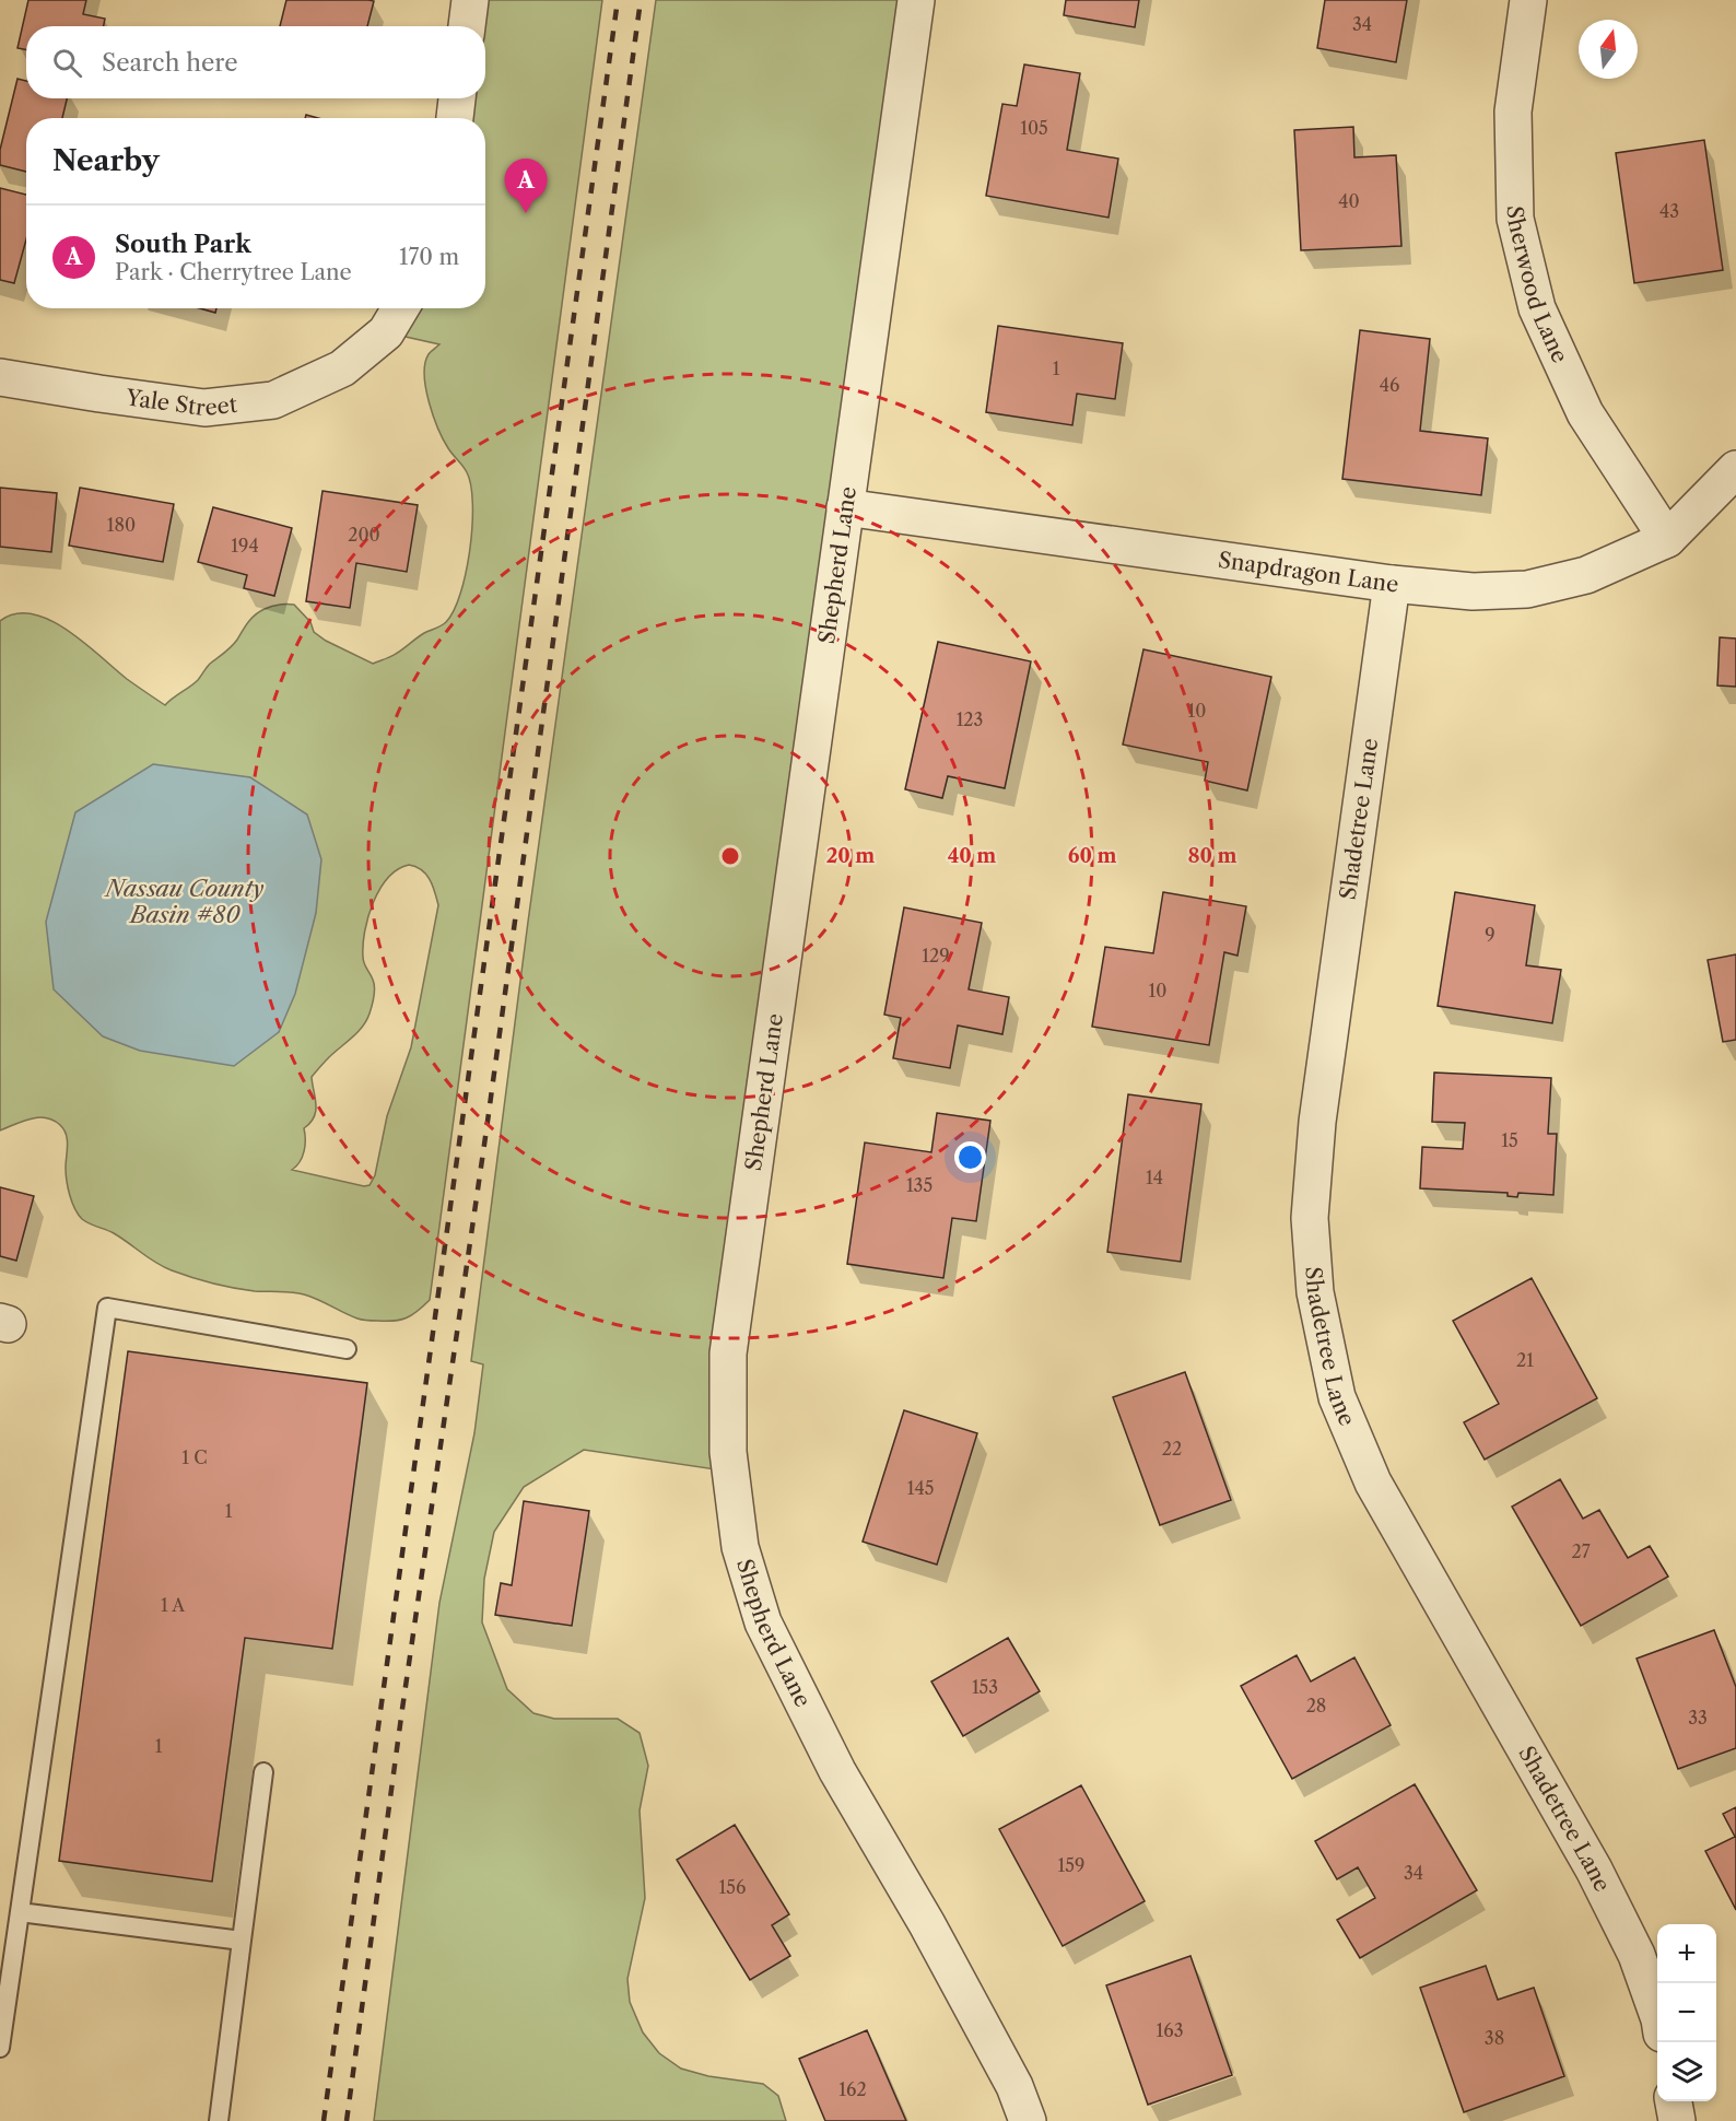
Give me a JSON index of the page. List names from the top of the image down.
{
  "streets": {
    "street": [
      "Sherwood Lane",
      "Yale Street",
      "Shepherd Lane",
      "Snapdragon Lane",
      "Shadetree Lane"
    ]
  },
  "crossings": [
    ["Sherwood Lane", "Snapdragon Lane"],
    ["Shepherd Lane", "Snapdragon Lane"],
    ["Snapdragon Lane", "Shadetree Lane"]
  ],
  "water": ["Nassau County Basin #80"],
  "house_numbers": [
    "34",
    "105",
    "40",
    "43",
    "1",
    "46",
    "180",
    "200",
    "194",
    "10",
    "123",
    "9",
    "129",
    "10",
    "15",
    "14",
    "135",
    "21",
    "22",
    "1 C",
    "145",
    "1",
    "27",
    "1 A",
    "153",
    "28",
    "33",
    "1",
    "159",
    "34",
    "156",
    "163",
    "38",
    "162"
  ],
  "north": "top",
  "page": {
    "search": "Search here",
    "heading": "Nearby",
    "pins": "A",
    "list": [
      {
        "mark": "A",
        "name": "South Park",
        "note": "Park · Cherrytree Lane",
        "value": "170 m"
      }
    ],
    "map_buttons": ["+", "−"]
  },
  "rings": [
    "20 m",
    "40 m",
    "60 m",
    "80 m"
  ]
}
